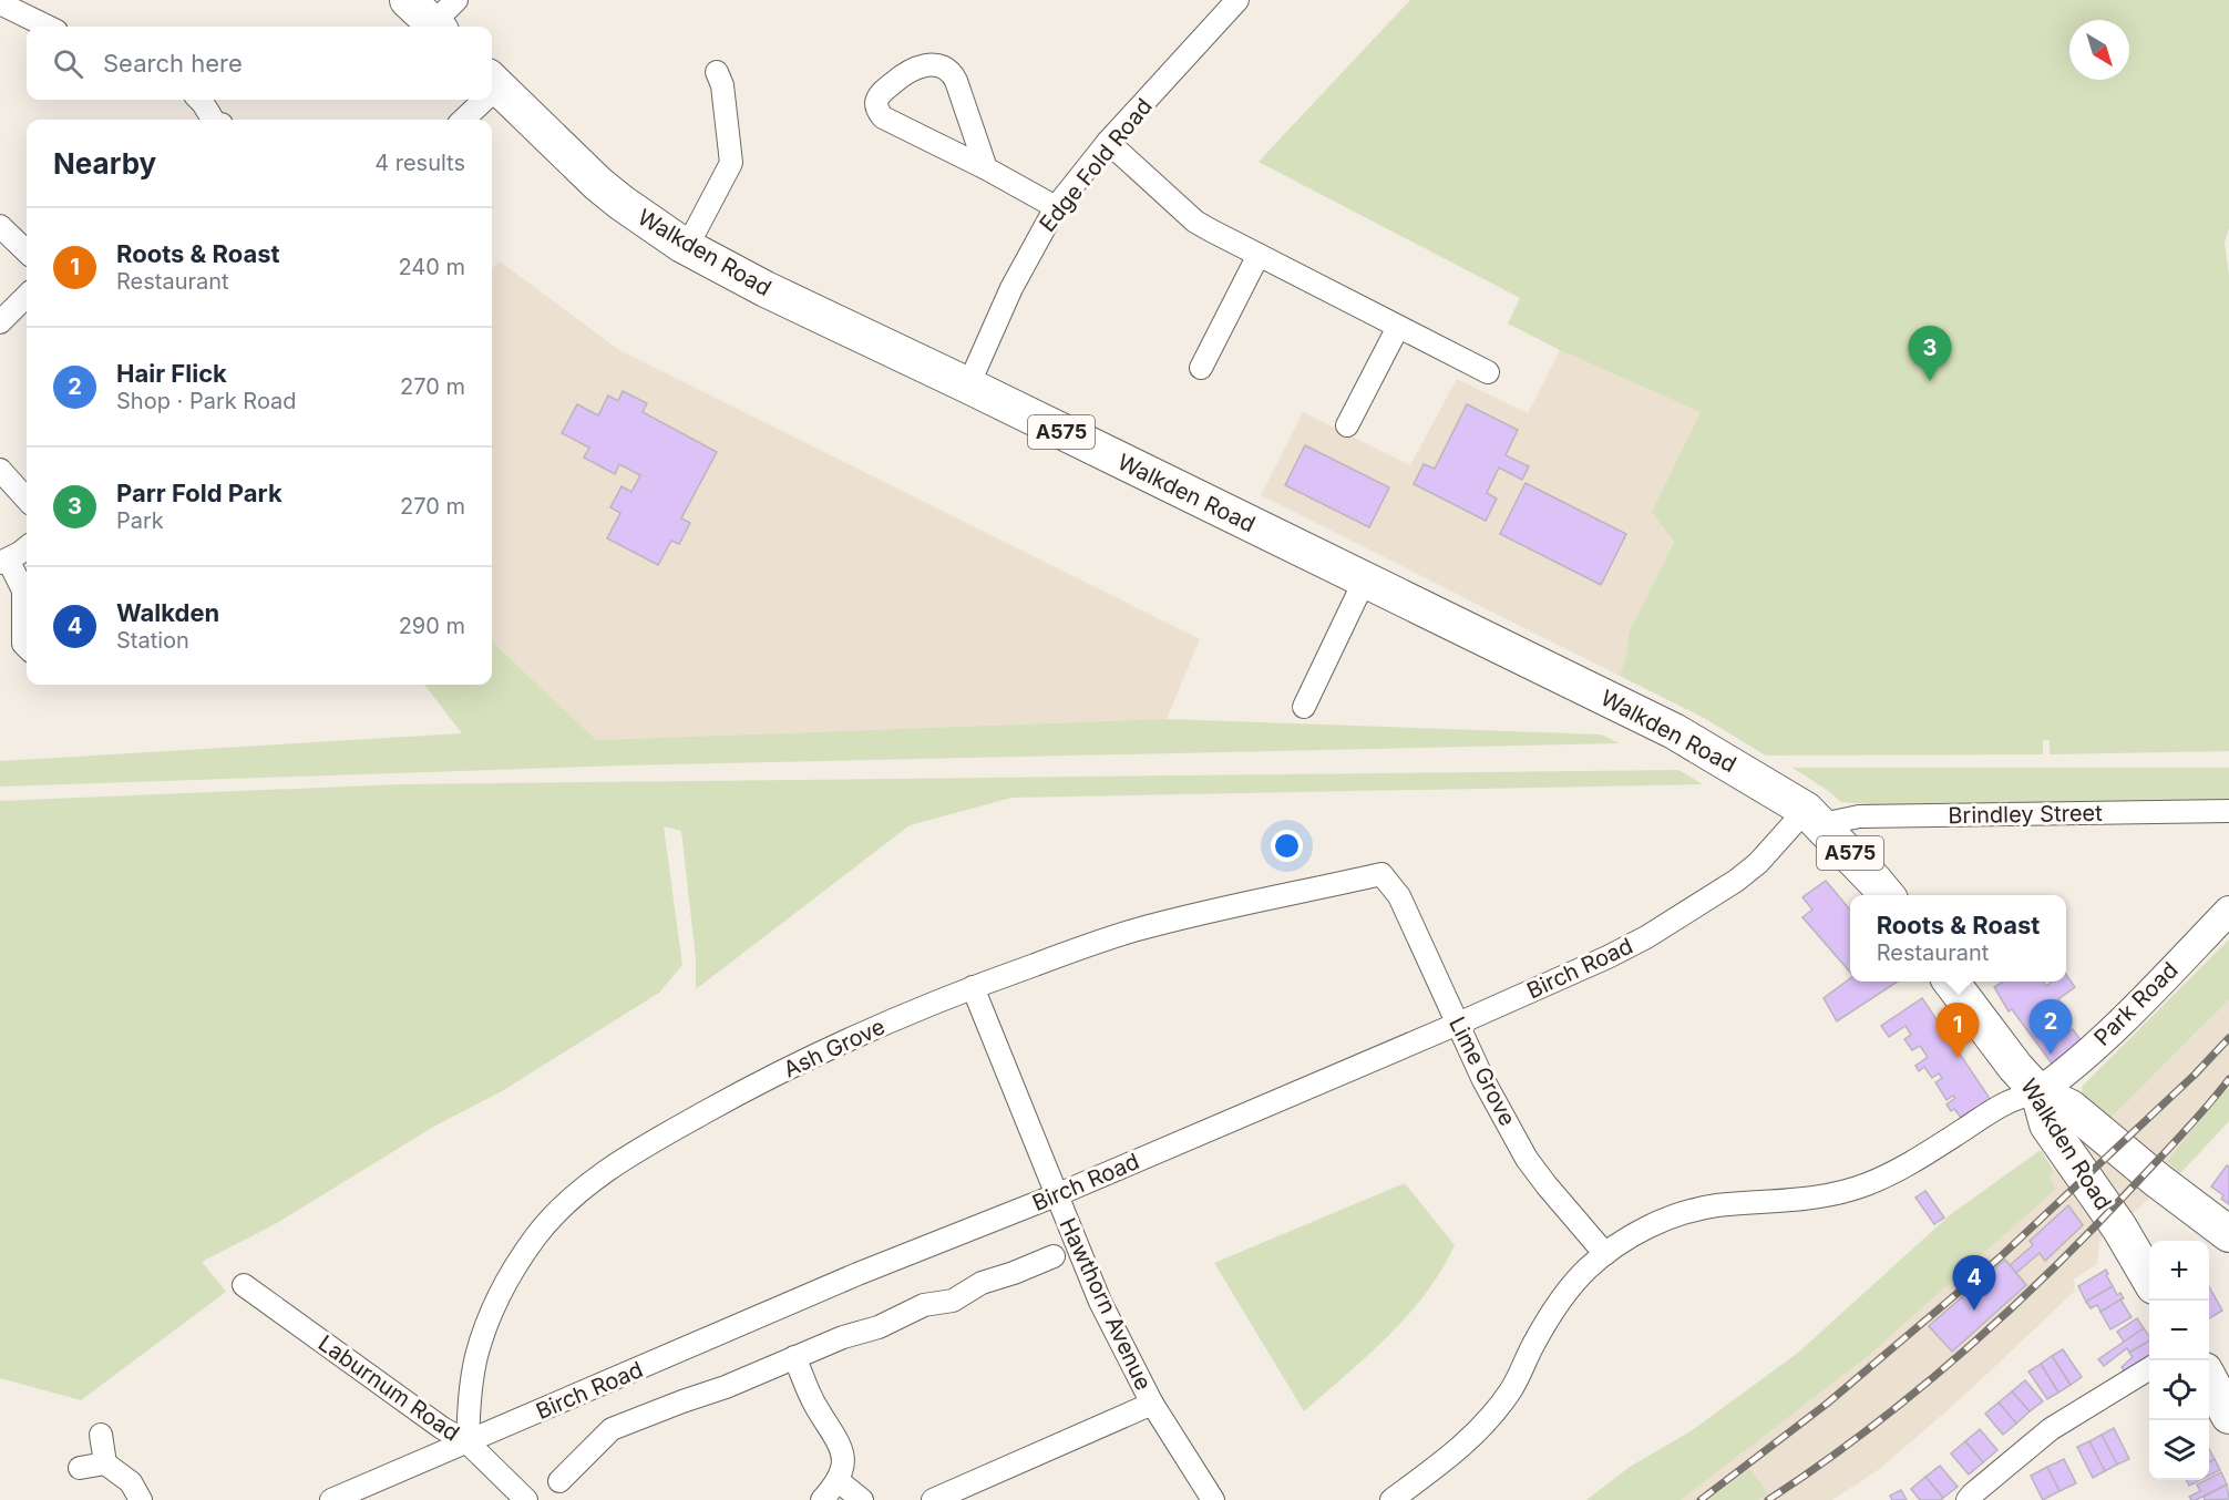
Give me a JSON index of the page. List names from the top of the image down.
{
  "streets": {
    "main road": ["Walkden Road", "A575"],
    "street": [
      "Edge Fold Road",
      "Brindley Street",
      "Birch Road",
      "Park Road",
      "Ash Grove",
      "Lime Grove",
      "Hawthorn Avenue",
      "Laburnum Road"
    ]
  },
  "crossings": [
    ["Edge Fold Road", "Walkden Road"],
    ["Walkden Road", "Brindley Street"],
    ["Walkden Road", "Birch Road"],
    ["Walkden Road", "Park Road"],
    ["Brindley Street", "Birch Road"],
    ["Birch Road", "Ash Grove"],
    ["Birch Road", "Lime Grove"],
    ["Birch Road", "Hawthorn Avenue"],
    ["Birch Road", "Laburnum Road"],
    ["Ash Grove", "Lime Grove"],
    ["Ash Grove", "Hawthorn Avenue"],
    ["Ash Grove", "Laburnum Road"]
  ],
  "north": "bottom right",
  "page": {
    "search": "Search here",
    "heading": ["Nearby", "4 results"],
    "list": [
      {
        "mark": "1",
        "name": "Roots & Roast",
        "note": "Restaurant",
        "value": "240 m"
      },
      {
        "mark": "2",
        "name": "Hair Flick",
        "note": "Shop · Park Road",
        "value": "270 m"
      },
      {
        "mark": "3",
        "name": "Parr Fold Park",
        "note": "Park",
        "value": "270 m"
      },
      {
        "mark": "4",
        "name": "Walkden",
        "note": "Station",
        "value": "290 m"
      }
    ],
    "pins": [
      "3",
      "2",
      "1",
      "4"
    ],
    "popup": ["Roots & Roast", "Restaurant"],
    "map_buttons": ["+", "−"]
  }
}
